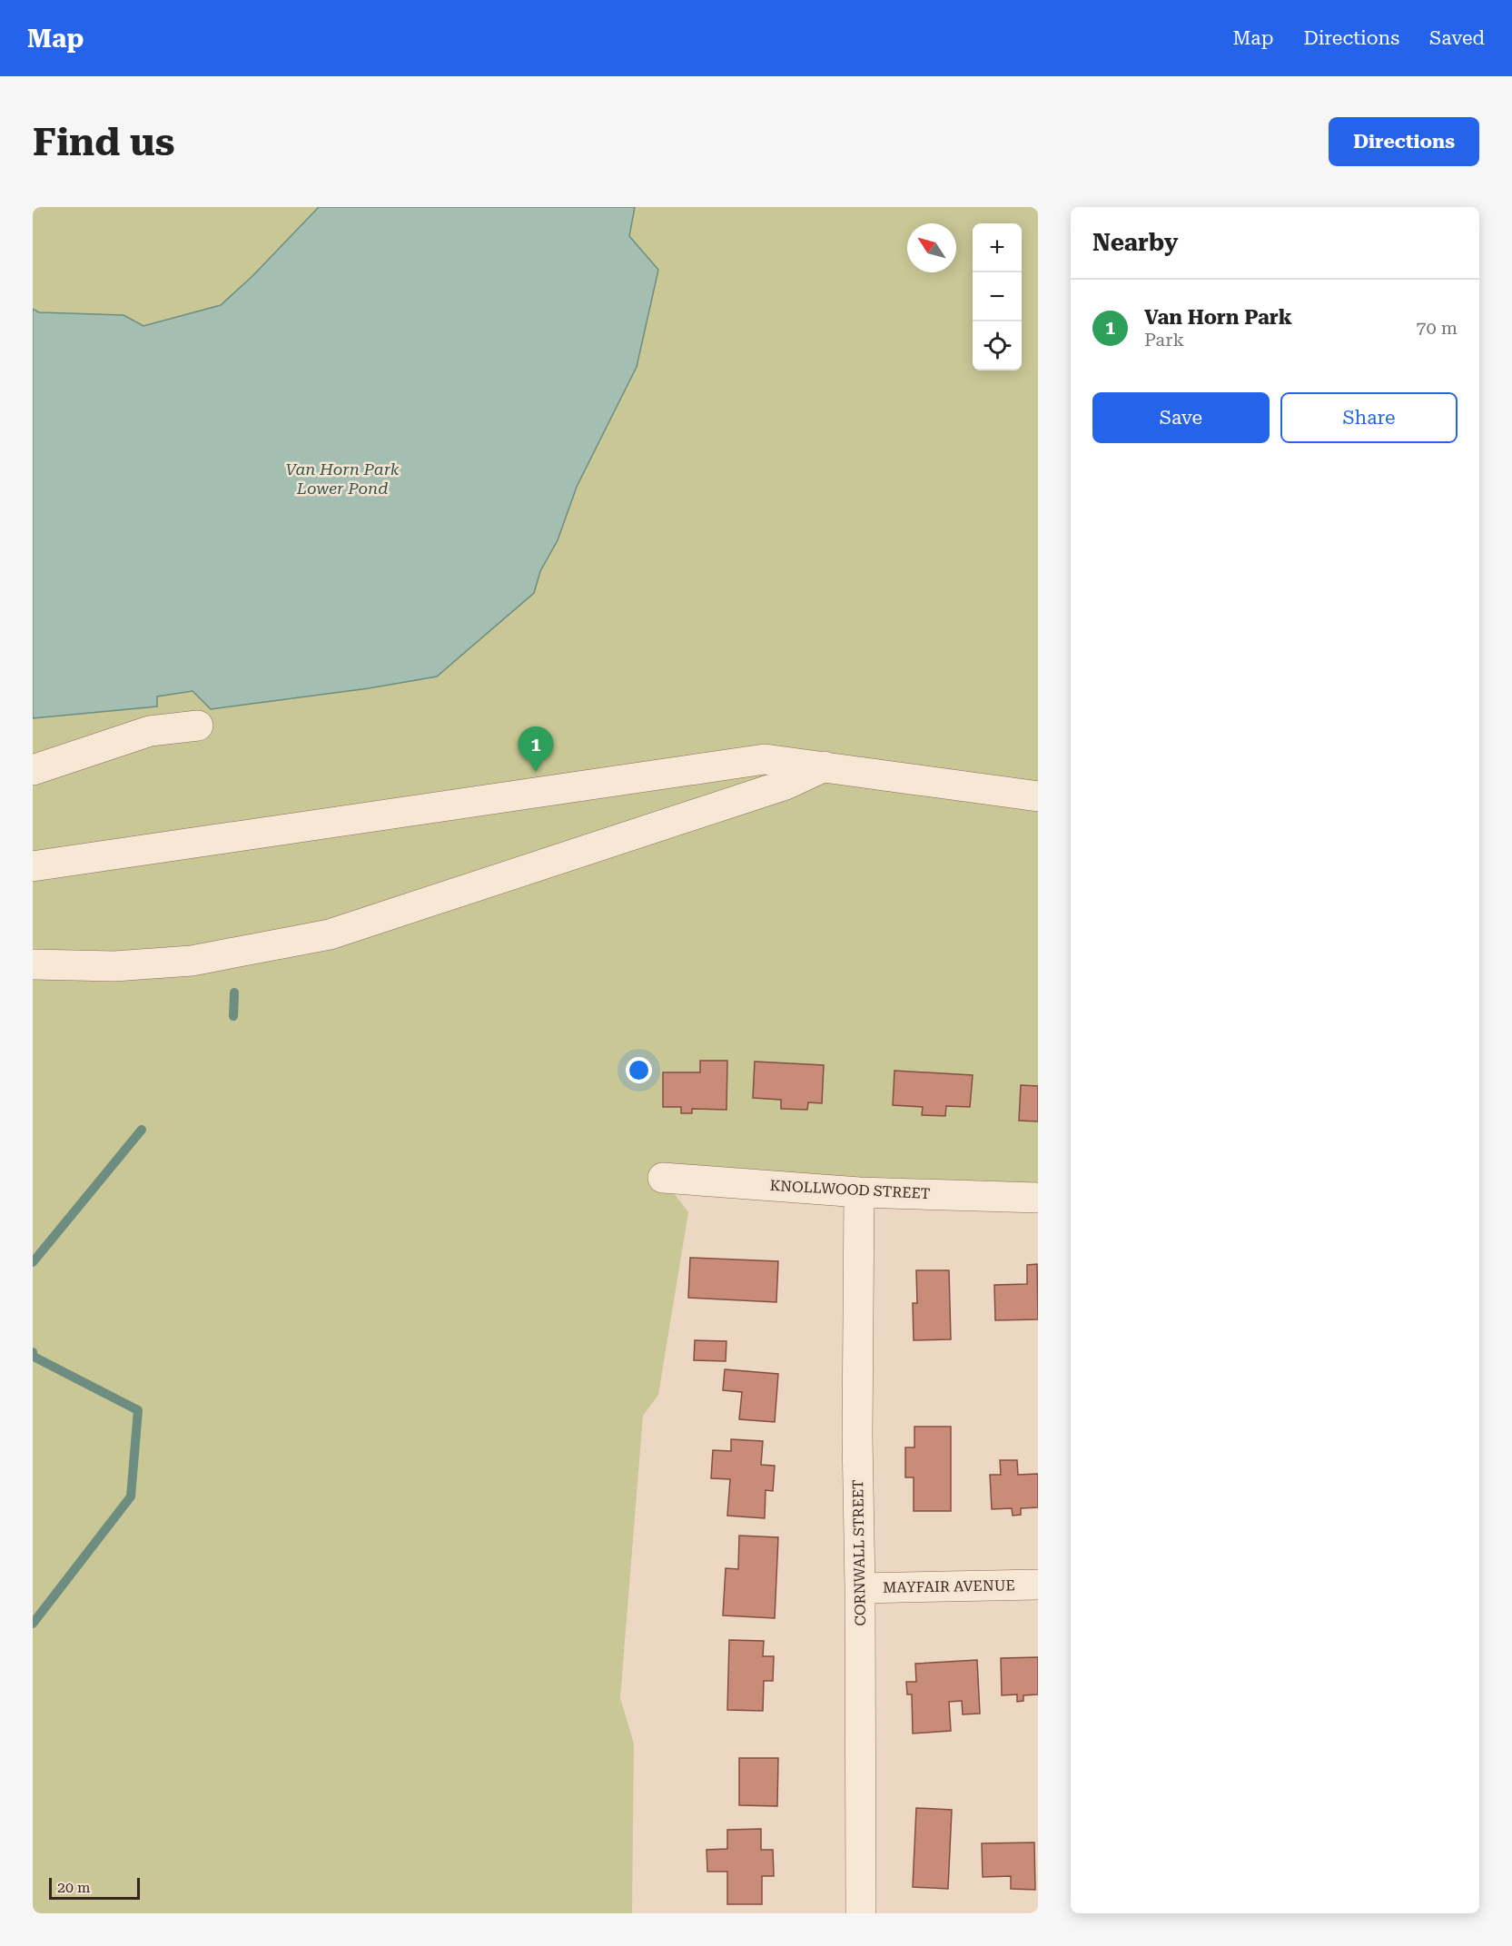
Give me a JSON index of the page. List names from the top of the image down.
{
  "streets": {
    "street": ["KNOLLWOOD STREET", "CORNWALL STREET", "MAYFAIR AVENUE"]
  },
  "crossings": [
    ["KNOLLWOOD STREET", "CORNWALL STREET"],
    ["CORNWALL STREET", "MAYFAIR AVENUE"]
  ],
  "water": ["Van Horn Park Lower Pond"],
  "scale_bar": "20 m",
  "north": "top left",
  "page": {
    "header": "Map",
    "nav": ["Map", "Directions", "Saved"],
    "buttons": [
      "Directions",
      ["Save", "Share"]
    ],
    "title": "Find us",
    "heading": "Nearby",
    "map_buttons": ["+", "−"],
    "list": [
      {
        "mark": "1",
        "name": "Van Horn Park",
        "note": "Park",
        "value": "70 m"
      }
    ],
    "pins": "1",
    "scale": "20 m"
  }
}
